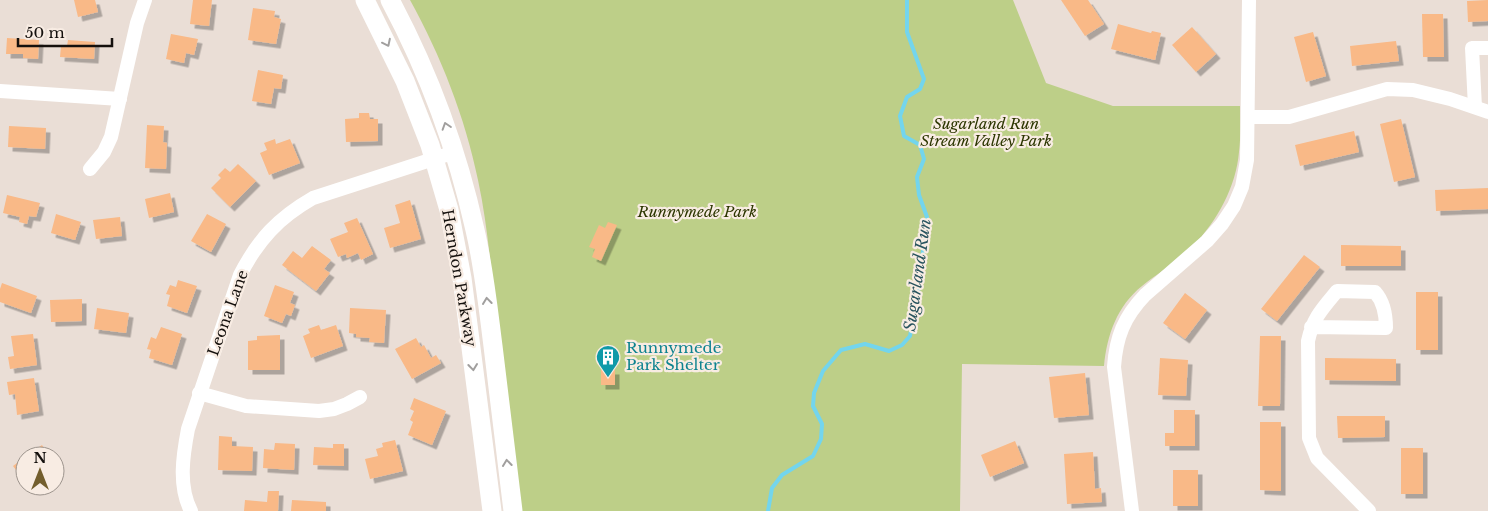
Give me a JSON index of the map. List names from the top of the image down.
{
  "streets": {
    "main road": ["Herndon Parkway"],
    "street": ["Leona Lane"]
  },
  "crossings": [
    ["Herndon Parkway", "Leona Lane"]
  ],
  "water": ["Sugarland Run"],
  "parks": ["Sugarland Run Stream Valley Park", "Runnymede Park"],
  "places": {
    "building": ["Runnymede Park Shelter"]
  },
  "scale_bar": "50 m",
  "north": "top"
}
